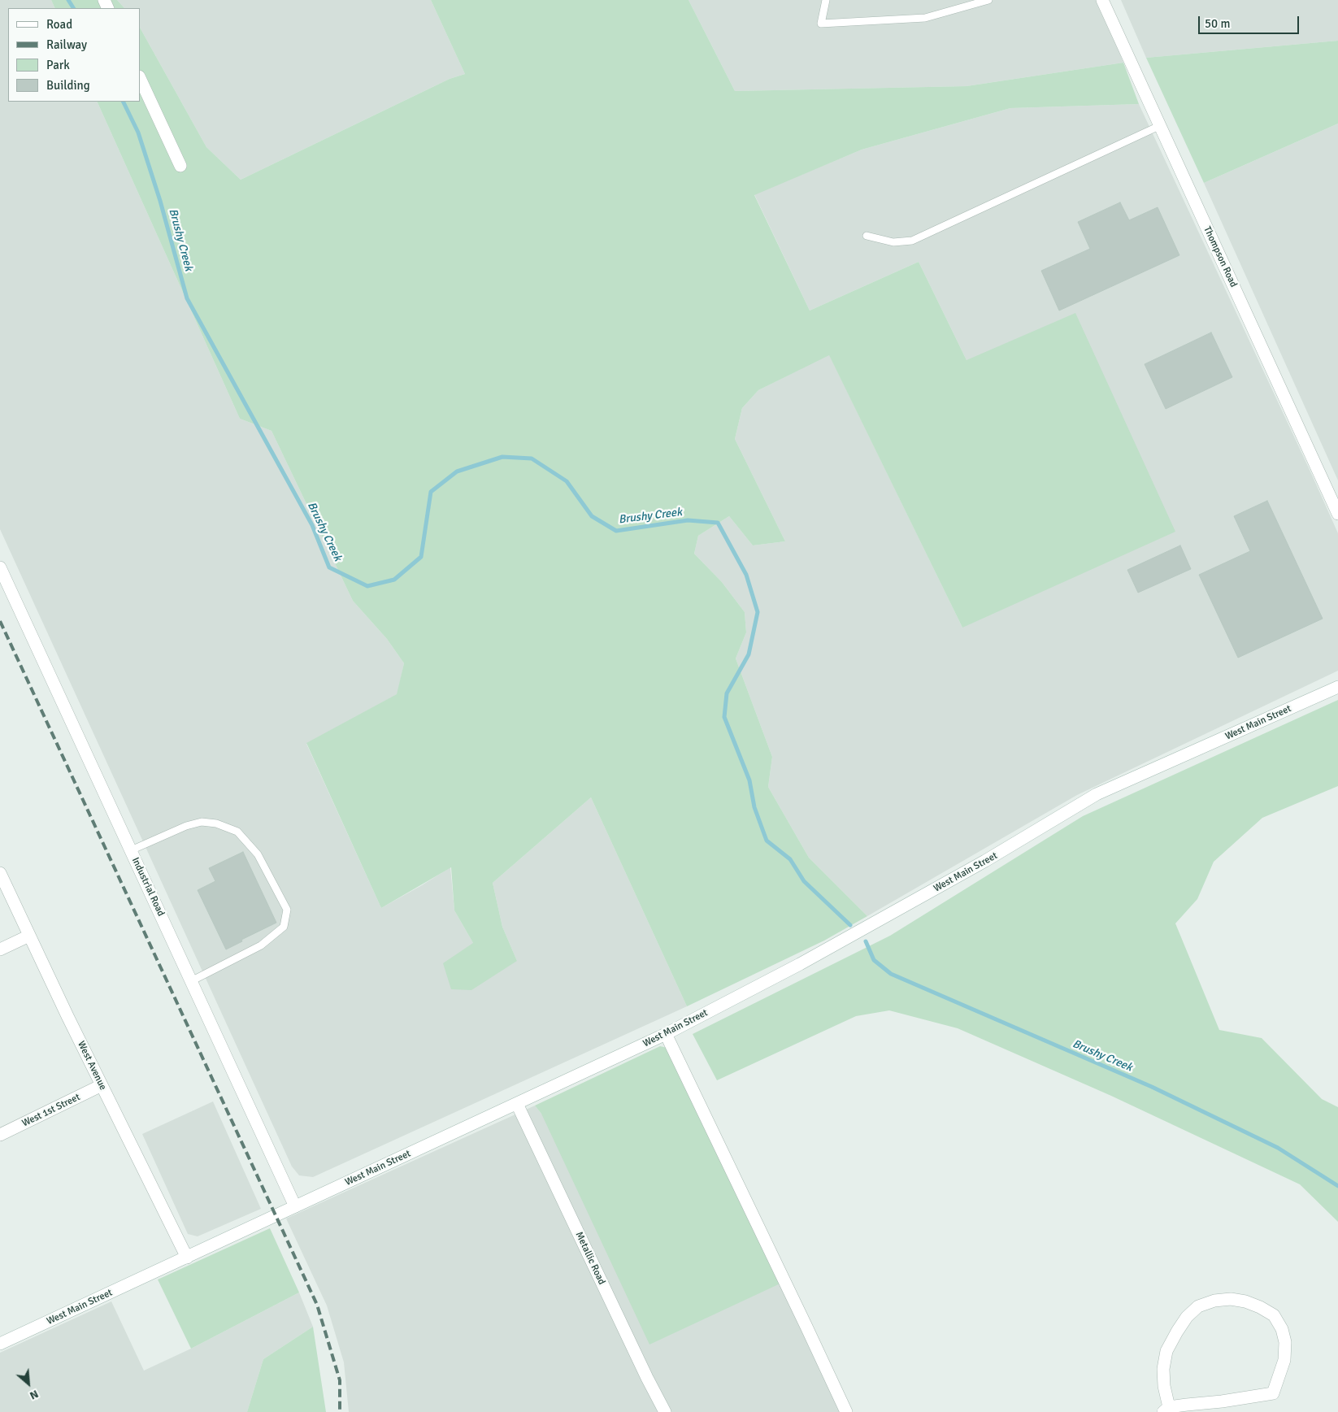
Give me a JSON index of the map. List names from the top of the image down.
{
  "streets": {
    "street": [
      "Thompson Road",
      "West Main Street",
      "Industrial Road",
      "West Avenue",
      "West 1st Street",
      "Metallic Road"
    ]
  },
  "crossings": [
    ["West Main Street", "Industrial Road"],
    ["West Main Street", "West Avenue"],
    ["West Main Street", "Metallic Road"],
    ["West Avenue", "West 1st Street"]
  ],
  "water": ["Brushy Creek"],
  "legend": [
    "Road",
    "Railway",
    "Park",
    "Building"
  ],
  "scale_bar": "50 m",
  "north": "bottom right"
}
